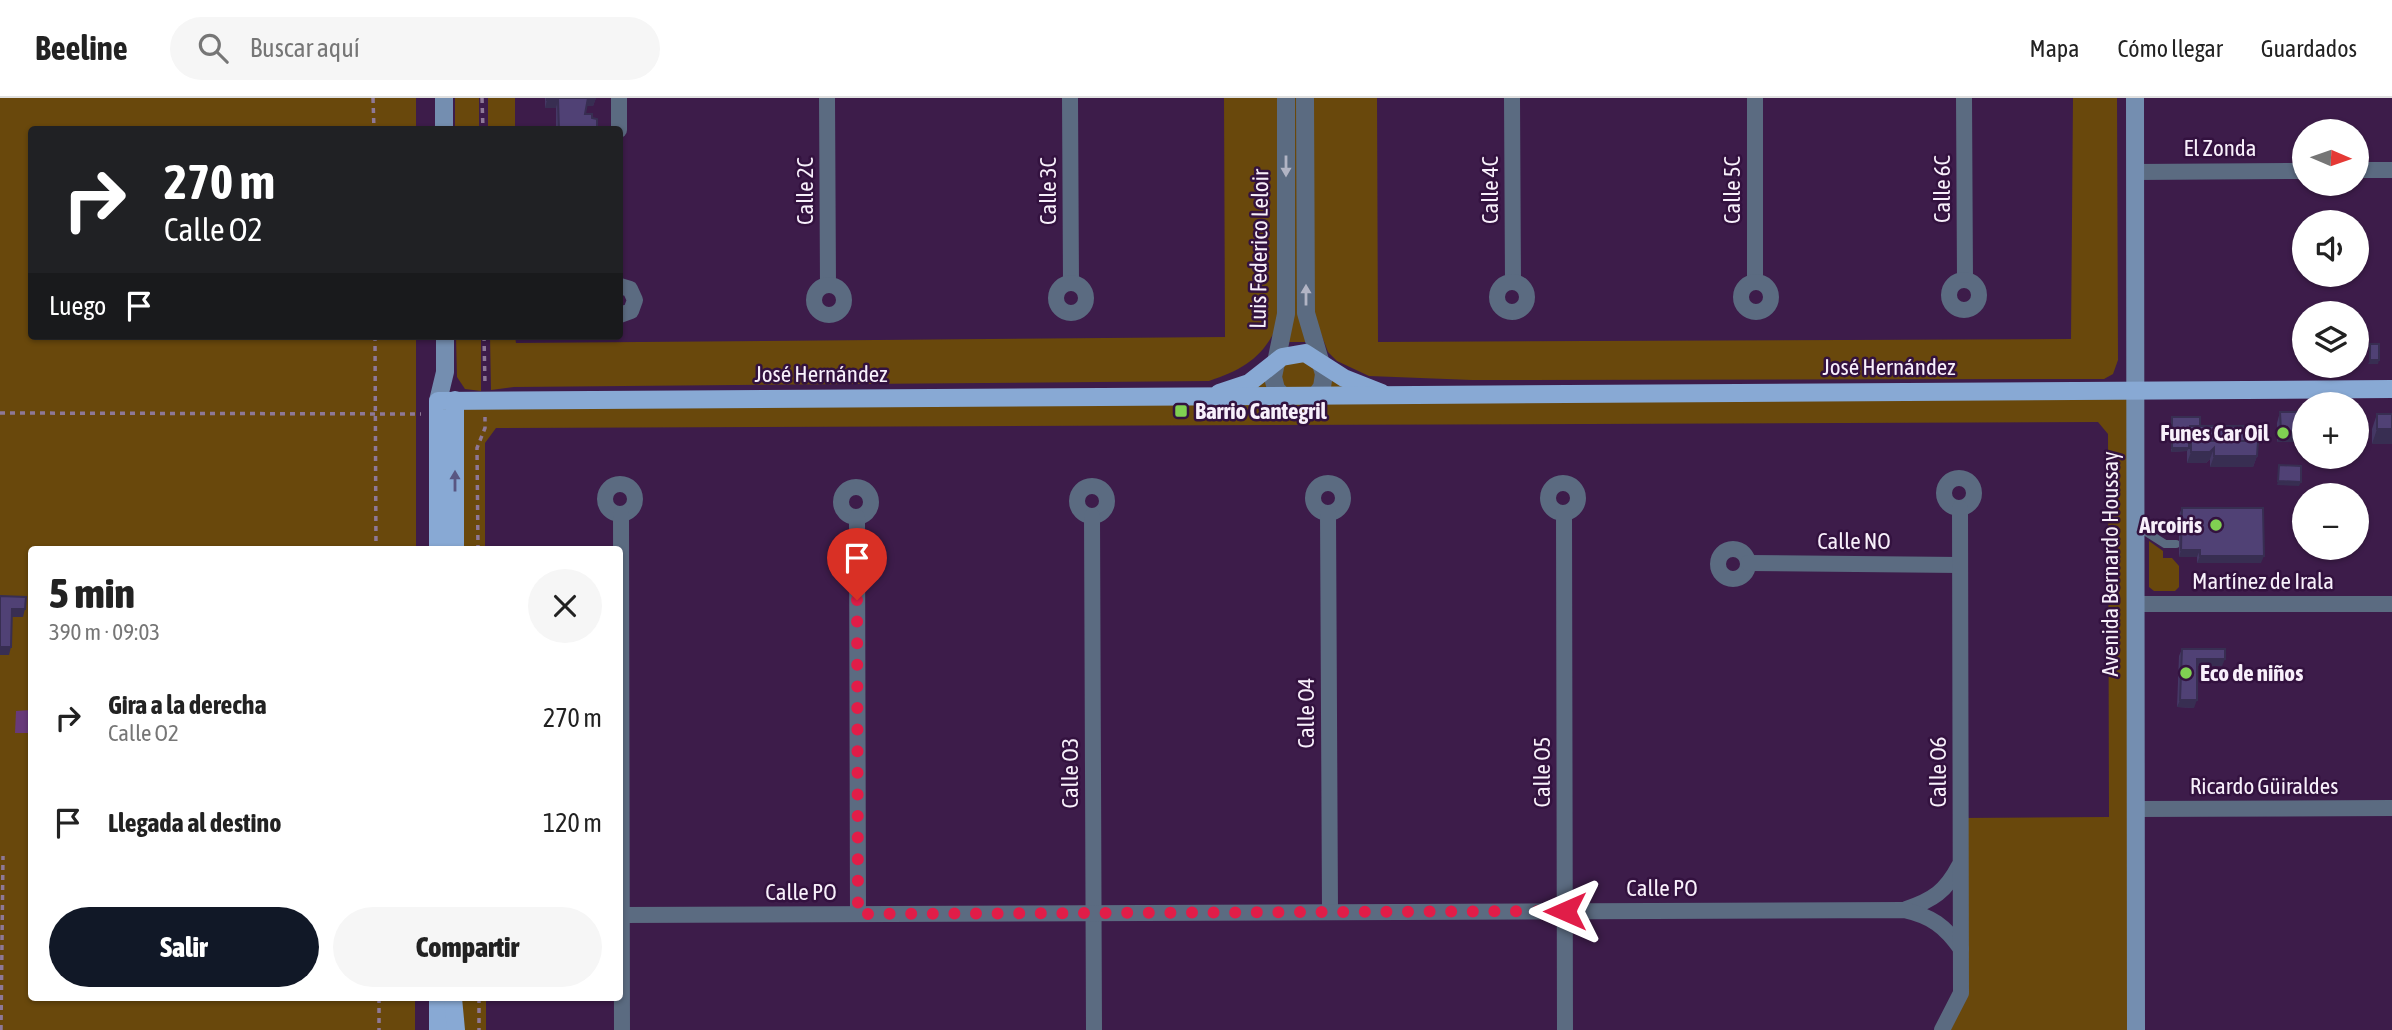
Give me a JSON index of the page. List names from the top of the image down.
{
  "streets": {
    "main road": ["José Hernández", "Avenida Bernardo Houssay"],
    "street": [
      "El Zonda",
      "Calle 6C",
      "Calle 4C",
      "Calle 5C",
      "Calle 2C",
      "Calle 3C",
      "Luis Federico Leloir",
      "Calle NO",
      "Martínez de Irala",
      "Calle O4",
      "Calle O5",
      "Calle O6",
      "Calle O3",
      "Ricardo Güiraldes",
      "Calle PO"
    ]
  },
  "crossings": [
    ["El Zonda", "Avenida Bernardo Houssay"],
    ["Luis Federico Leloir", "José Hernández"],
    ["José Hernández", "Avenida Bernardo Houssay"],
    ["Calle NO", "Calle O6"],
    ["Avenida Bernardo Houssay", "Martínez de Irala"],
    ["Avenida Bernardo Houssay", "Ricardo Güiraldes"],
    ["Calle O4", "Calle PO"],
    ["Calle O5", "Calle PO"],
    ["Calle O6", "Calle PO"],
    ["Calle O3", "Calle PO"]
  ],
  "places": {
    "transit": ["Barrio Cantegril"],
    "other": ["Funes Car Oil", "Arcoiris", "Eco de niños"]
  },
  "north": "right",
  "page": {
    "header": "Beeline",
    "search": "Buscar aquí",
    "nav": ["Mapa", "Cómo llegar", "Guardados"],
    "map_buttons": ["+", "−"],
    "turn": ["270 m", "Calle O2"],
    "then": "Luego",
    "heading": ["5 min", "390 m · 09:03"],
    "list": [
      {
        "name": "Gira a la derecha",
        "note": "Calle O2",
        "value": "270 m"
      },
      {
        "name": "Llegada al destino",
        "value": "120 m"
      }
    ],
    "buttons": ["Salir", "Compartir"]
  }
}
